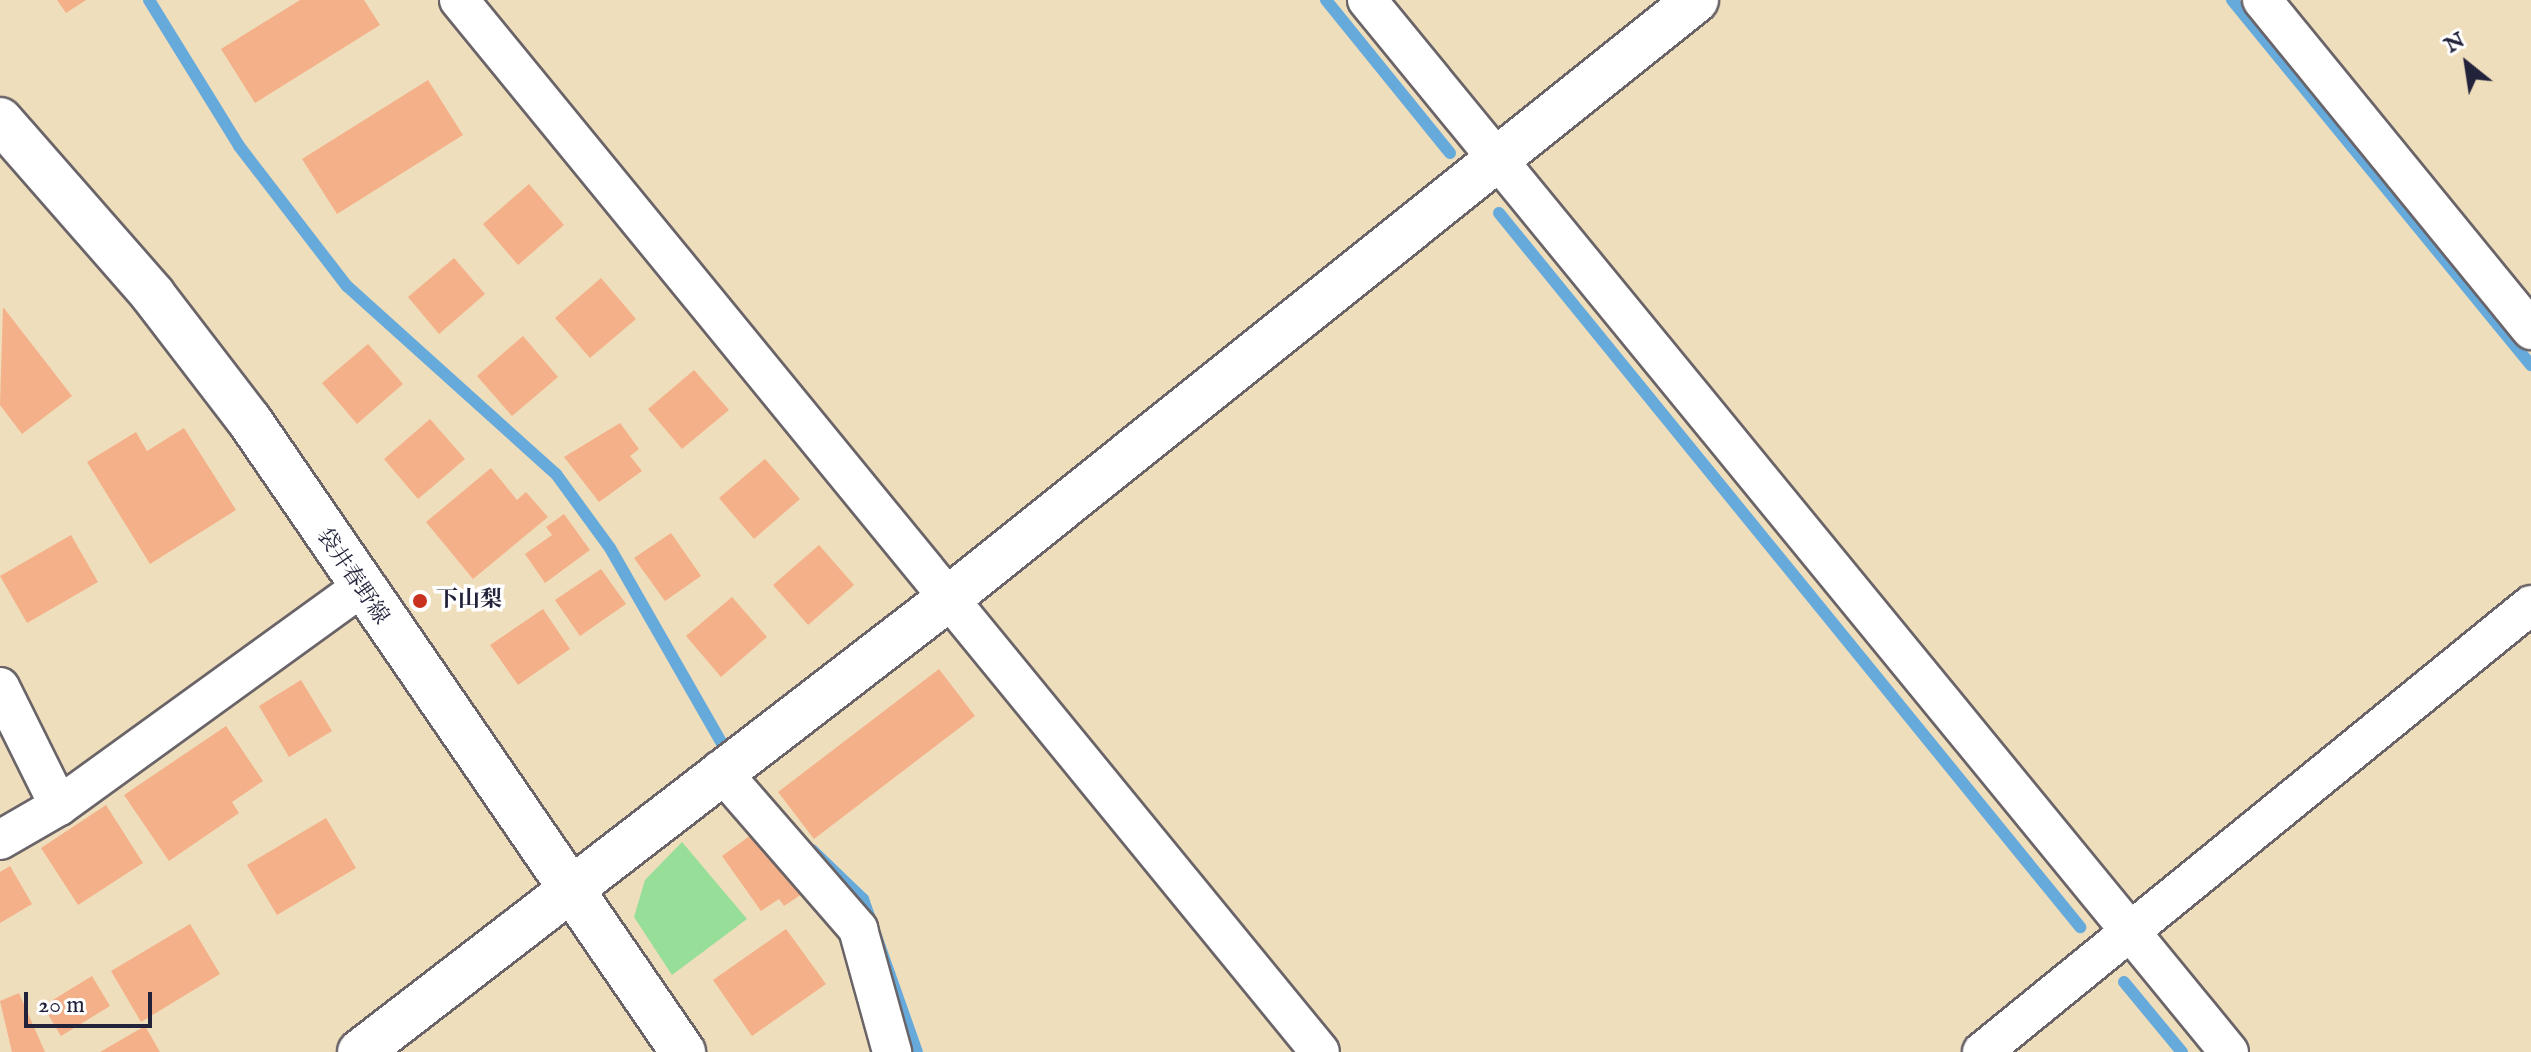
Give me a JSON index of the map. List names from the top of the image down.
{
  "streets": {
    "street": ["袋井春野線"]
  },
  "places": ["下山梨"],
  "scale_bar": "20 m",
  "north": "top left"
}
